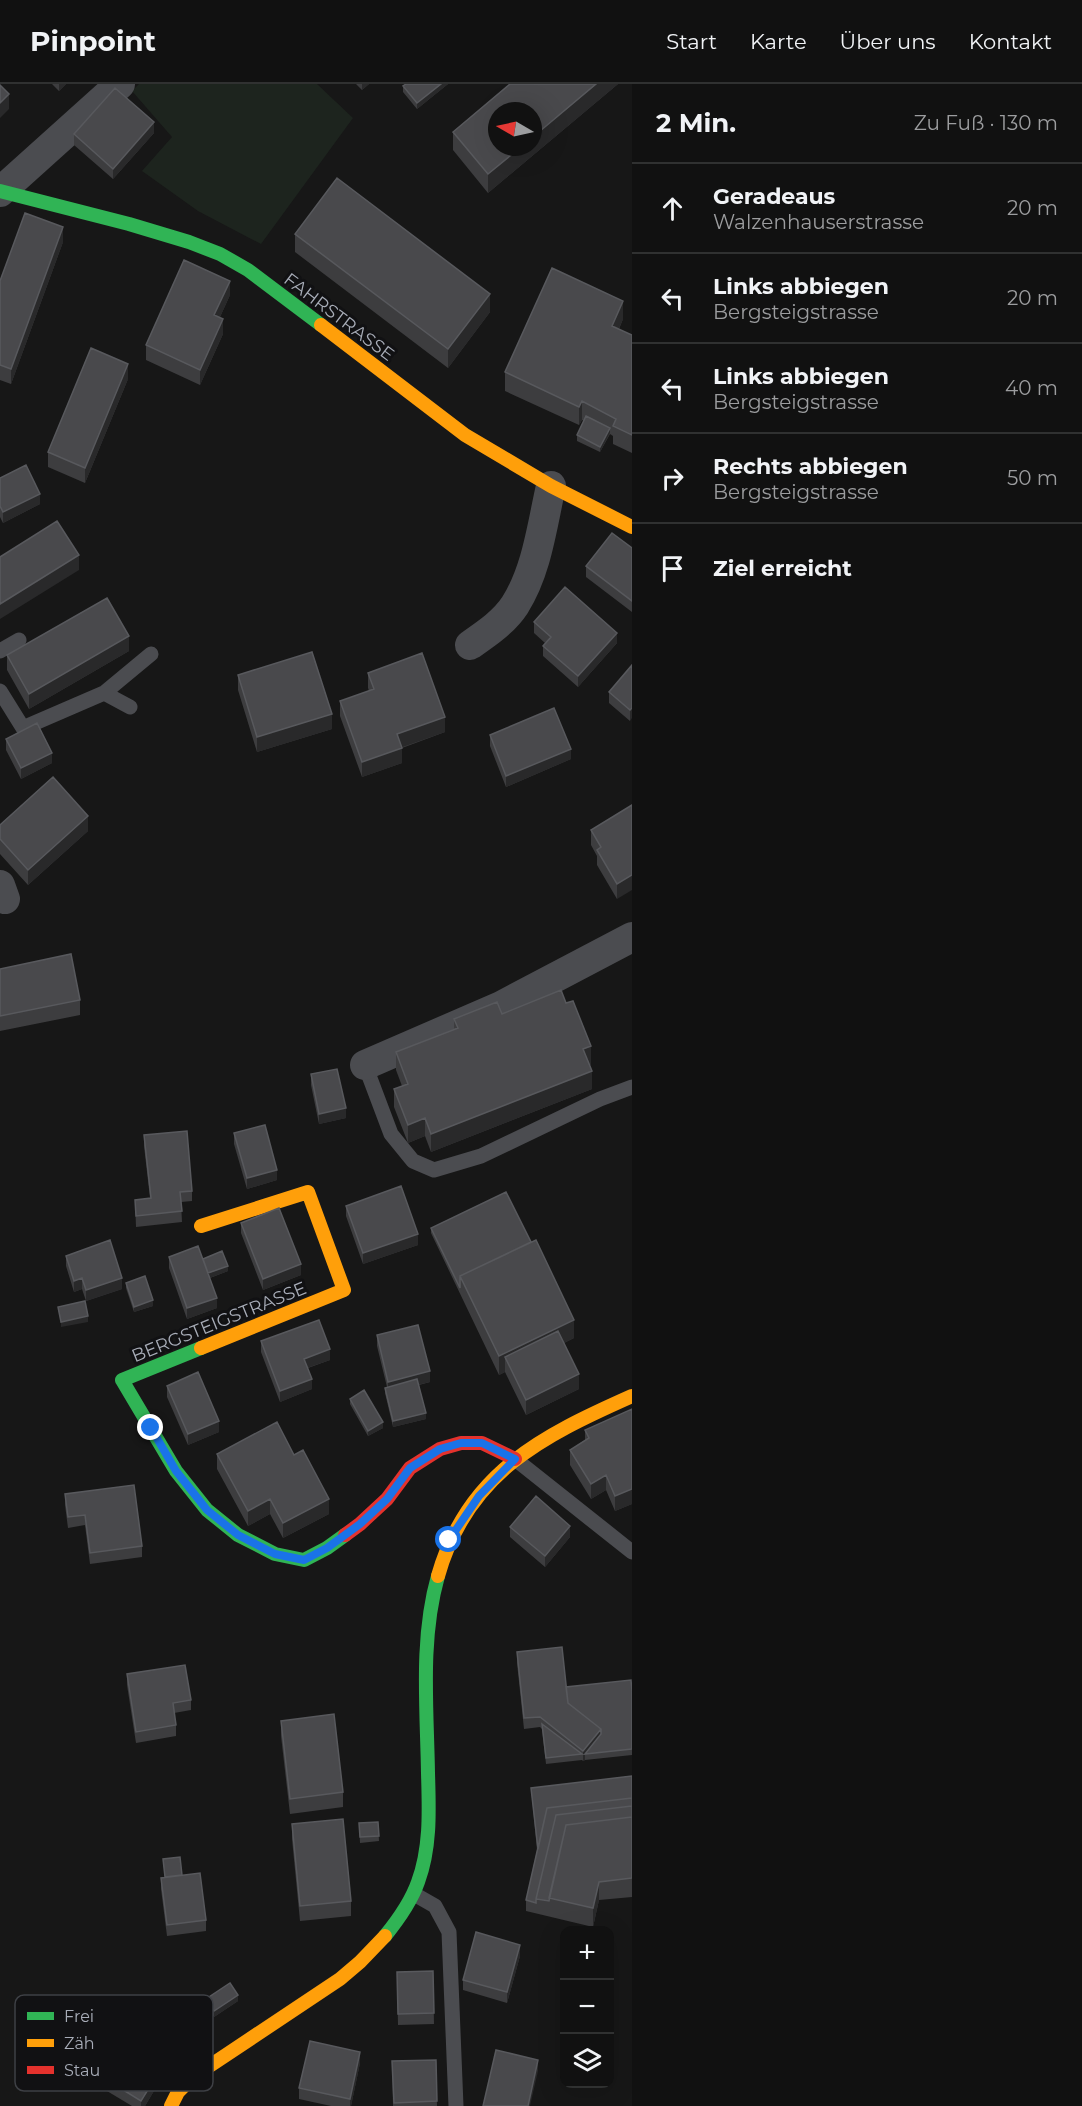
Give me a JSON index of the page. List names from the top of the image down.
{
  "streets": {
    "street": ["FAHRSTRASSE", "BERGSTEIGSTRASSE"]
  },
  "legend": ["Frei", "Zäh", "Stau"],
  "north": "left",
  "page": {
    "header": "Pinpoint",
    "nav": [
      "Start",
      "Karte",
      "Über uns",
      "Kontakt"
    ],
    "heading": ["2 Min.", "Zu Fuß · 130 m"],
    "list": [
      ["Geradeaus", "Walzenhauserstrasse", "20 m"],
      ["Links abbiegen", "Bergsteigstrasse", "20 m"],
      ["Links abbiegen", "Bergsteigstrasse", "40 m"],
      ["Rechts abbiegen", "Bergsteigstrasse", "50 m"],
      "Ziel erreicht"
    ],
    "map_buttons": ["+", "−"]
  }
}
